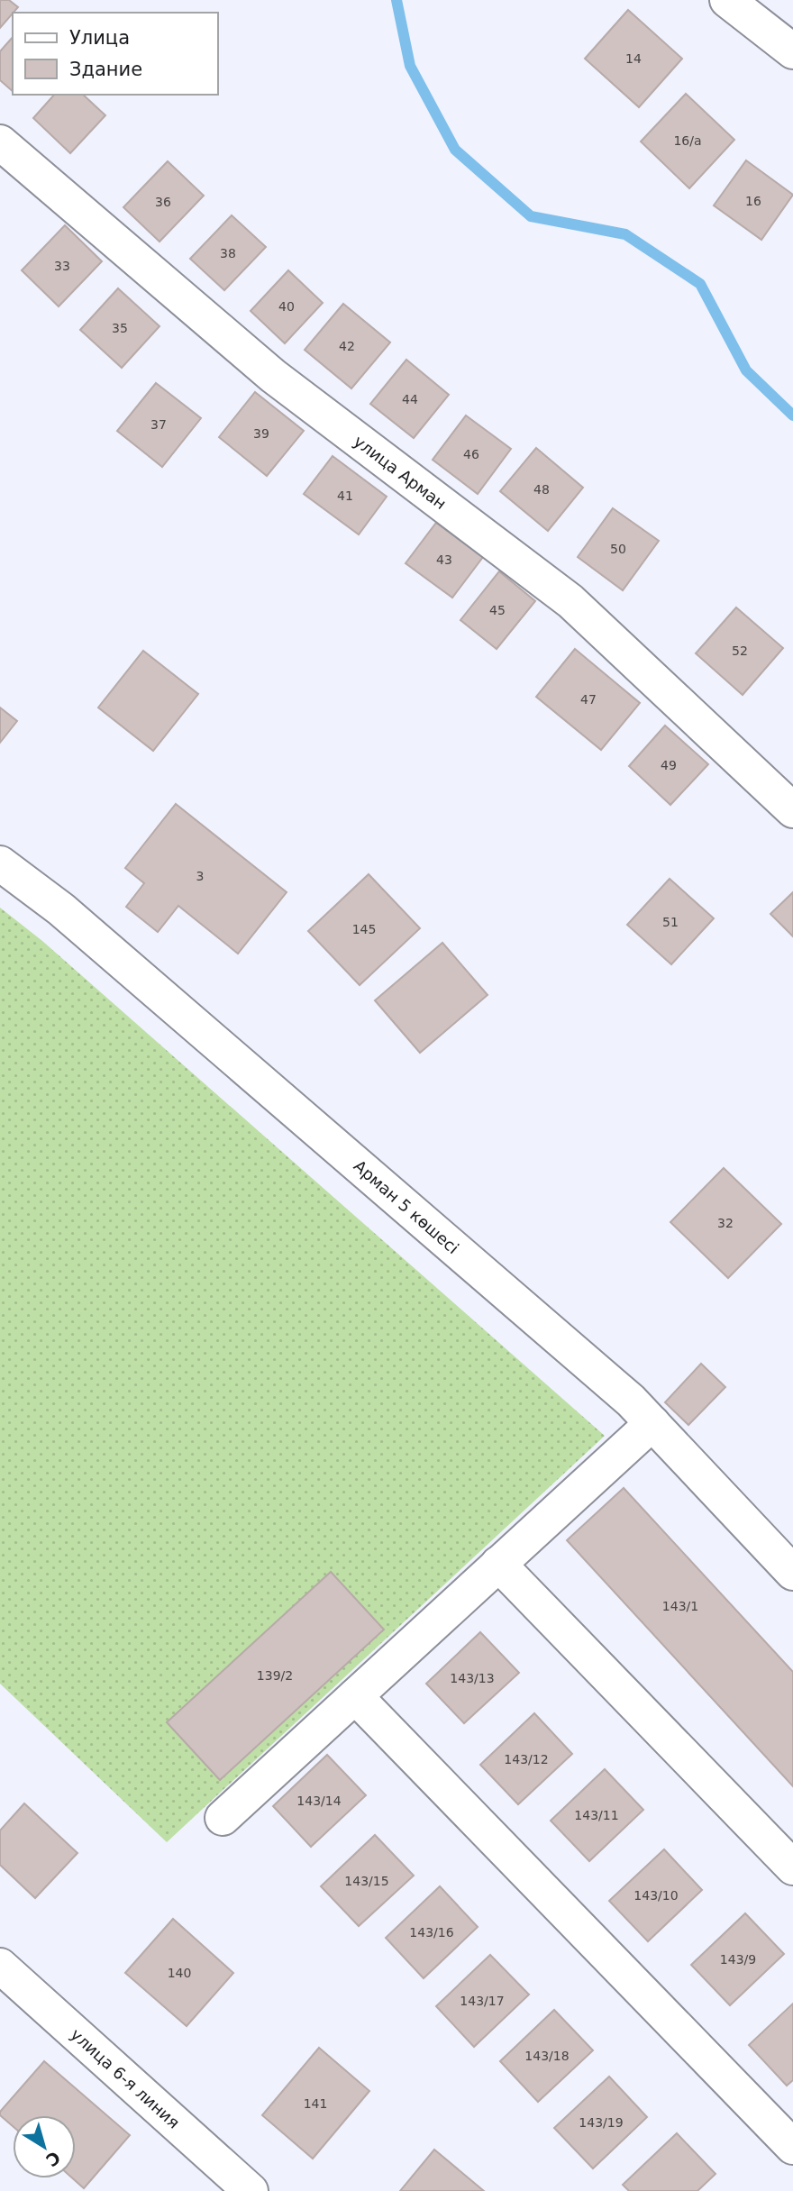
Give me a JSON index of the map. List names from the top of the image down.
{
  "streets": {
    "street": ["улица Арман", "Арман 5 көшесі", "улица 6-я линия"]
  },
  "house_numbers": [
    "14",
    "16/а",
    "16",
    "36",
    "38",
    "33",
    "40",
    "35",
    "42",
    "44",
    "37",
    "39",
    "46",
    "48",
    "41",
    "50",
    "43",
    "45",
    "52",
    "47",
    "49",
    "3",
    "51",
    "145",
    "32",
    "143/1",
    "139/2",
    "143/13",
    "143/12",
    "143/14",
    "143/11",
    "143/15",
    "143/10",
    "143/16",
    "143/9",
    "140",
    "143/17",
    "143/18",
    "141",
    "143/19"
  ],
  "legend": ["Улица", "Здание"],
  "north": "bottom right"
}
